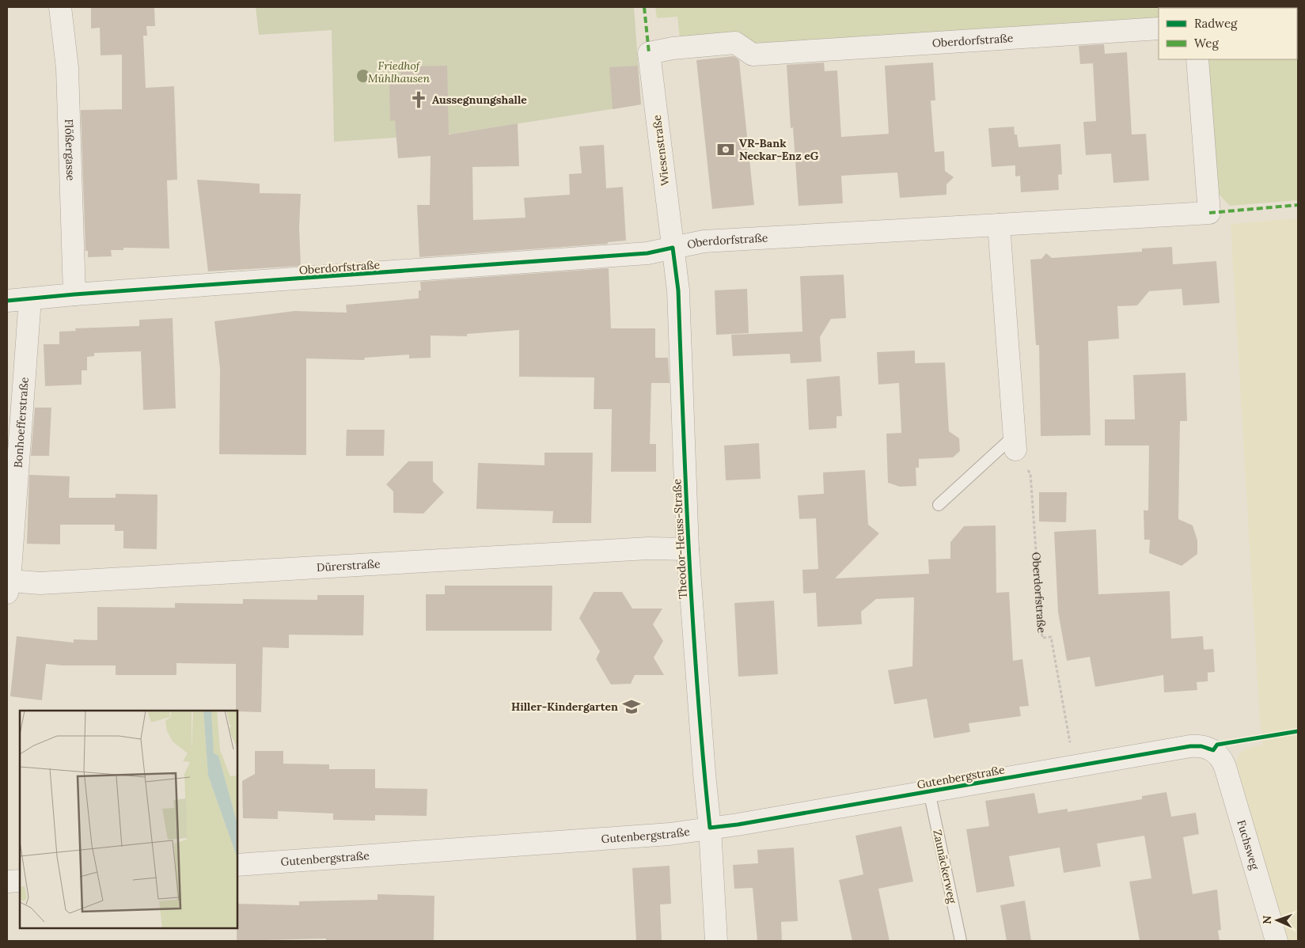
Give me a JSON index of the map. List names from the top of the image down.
{
  "streets": {
    "street": [
      "Oberdorfstraße",
      "Flößergasse",
      "Wiesenstraße",
      "Bonhoefferstraße",
      "Theodor-Heuss-Straße",
      "Dürerstraße",
      "Gutenbergstraße",
      "Fuchsweg"
    ],
    "lane": ["Zaunäckerweg"]
  },
  "crossings": [
    ["Oberdorfstraße", "Flößergasse"],
    ["Oberdorfstraße", "Wiesenstraße"],
    ["Oberdorfstraße", "Bonhoefferstraße"],
    ["Oberdorfstraße", "Theodor-Heuss-Straße"],
    ["Oberdorfstraße", "Gutenbergstraße"],
    ["Wiesenstraße", "Theodor-Heuss-Straße"],
    ["Bonhoefferstraße", "Dürerstraße"],
    ["Theodor-Heuss-Straße", "Dürerstraße"],
    ["Theodor-Heuss-Straße", "Gutenbergstraße"],
    ["Gutenbergstraße", "Fuchsweg"],
    ["Gutenbergstraße", "Zaunäckerweg"]
  ],
  "parks": ["Friedhof Mühlhausen"],
  "places": {
    "church": ["Aussegnungshalle"],
    "bank": ["VR-Bank Neckar-Enz eG"],
    "school or university": ["Hiller-Kindergarten"]
  },
  "legend": ["Radweg", "Weg"],
  "north": "left"
}
